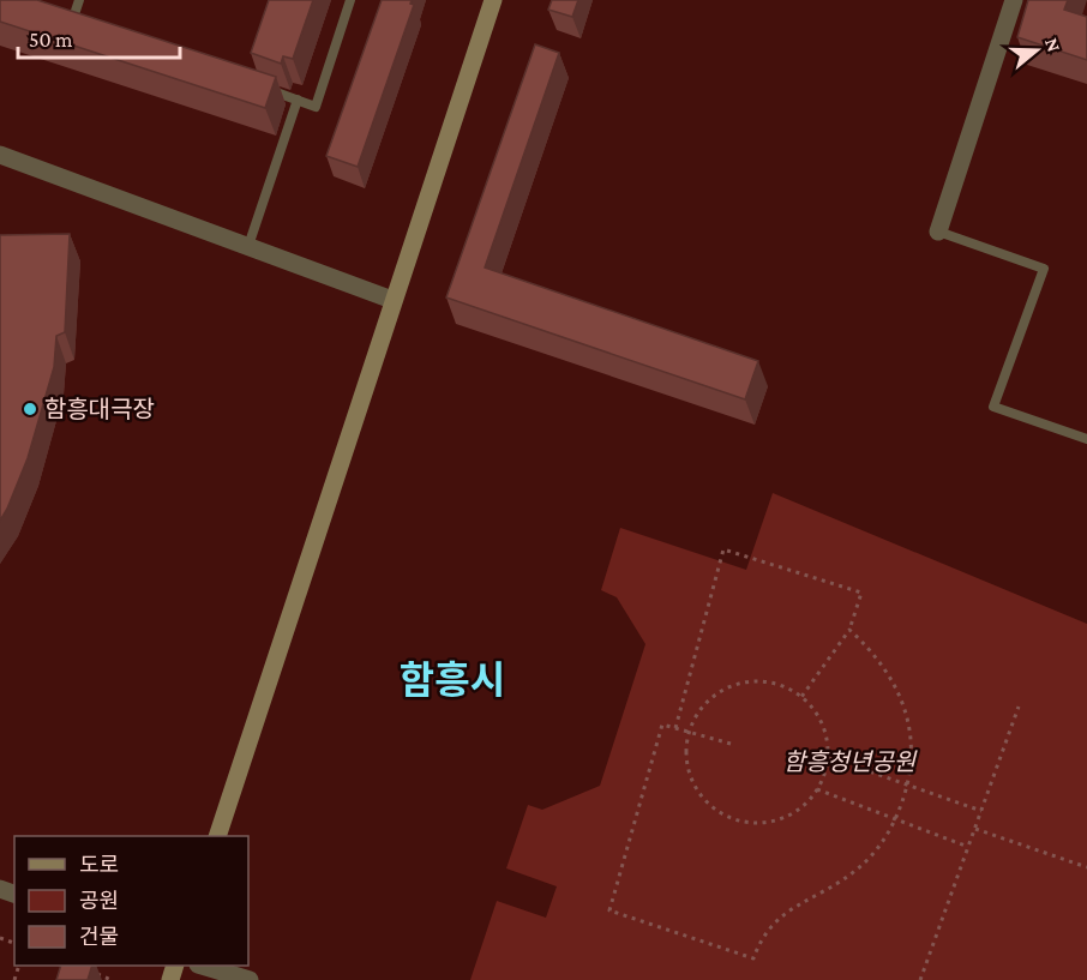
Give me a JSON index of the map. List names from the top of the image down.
{
  "districts": ["함흥시"],
  "parks": ["함흥청년공원"],
  "places": ["함흥대극장"],
  "legend": ["도로", "공원", "건물"],
  "scale_bar": "50 m",
  "north": "right"
}
